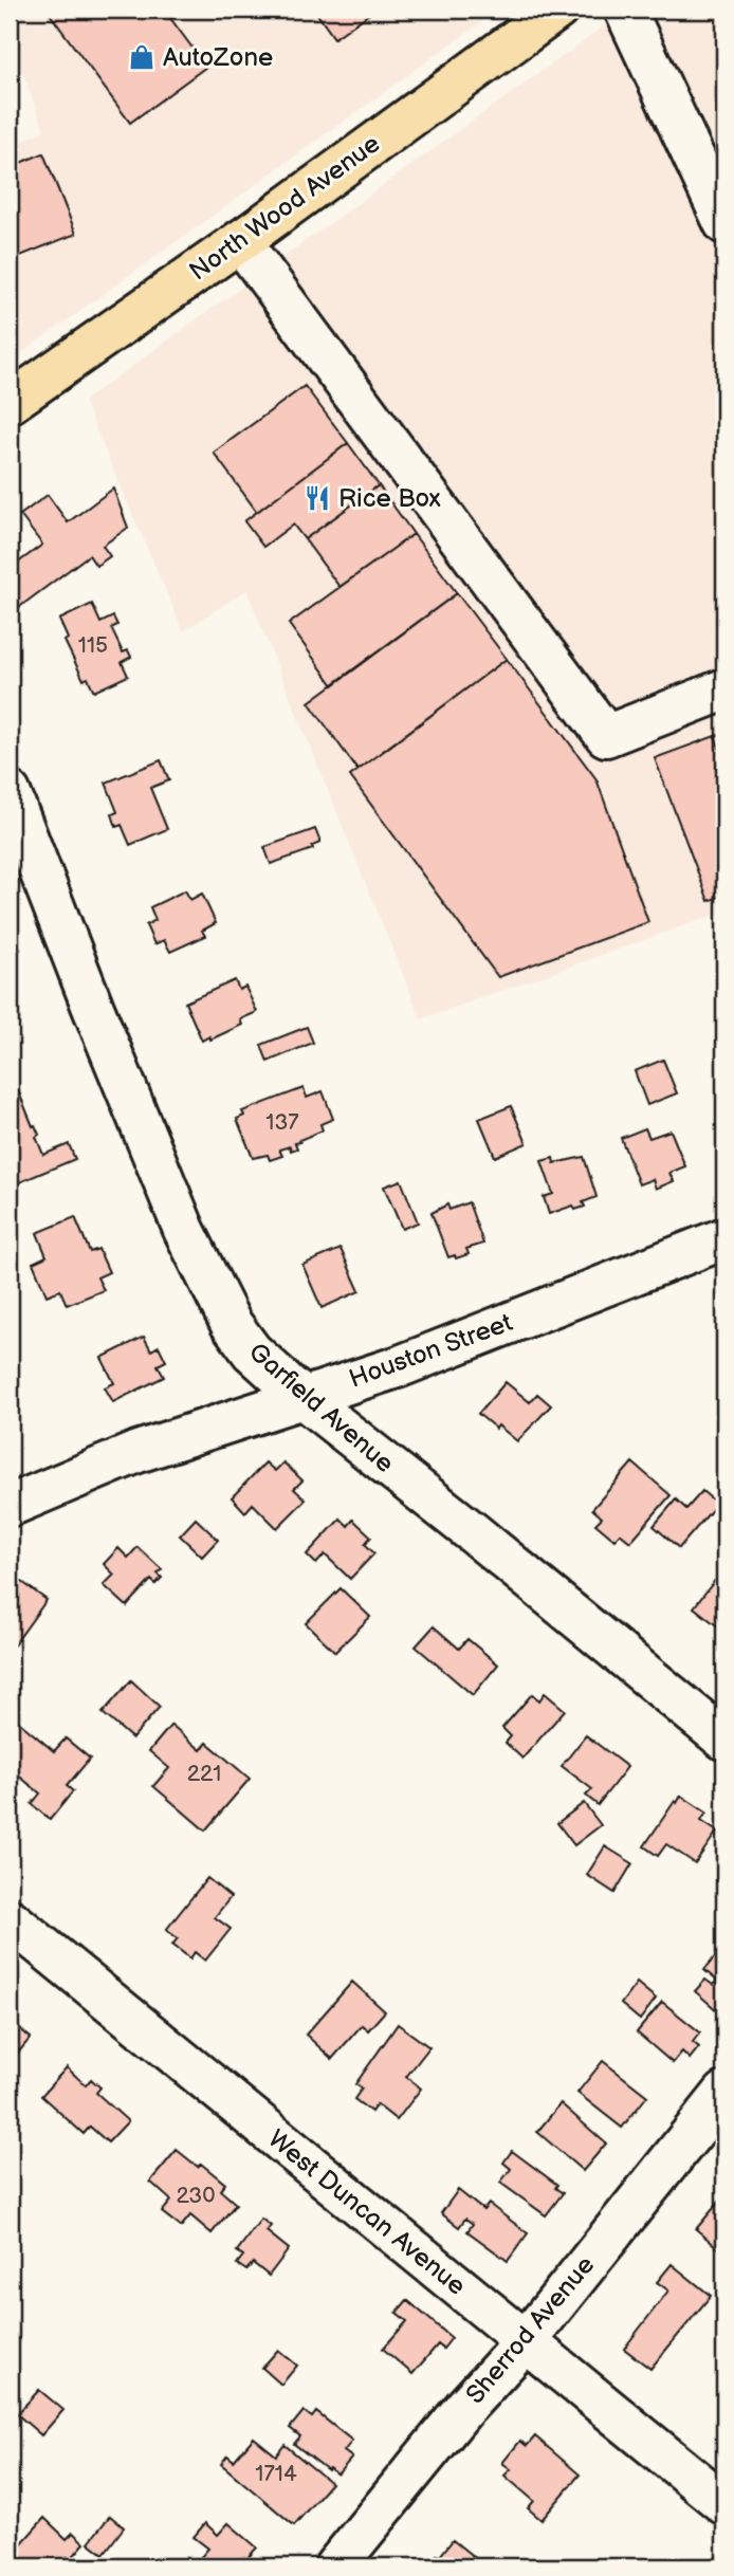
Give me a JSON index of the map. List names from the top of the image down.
{
  "streets": {
    "main road": ["North Wood Avenue"],
    "street": [
      "Houston Street",
      "Garfield Avenue",
      "West Duncan Avenue",
      "Sherrod Avenue"
    ]
  },
  "crossings": [
    ["Houston Street", "Garfield Avenue"],
    ["West Duncan Avenue", "Sherrod Avenue"]
  ],
  "places": {
    "shop": ["AutoZone"],
    "restaurant": ["Rice Box"]
  },
  "house_numbers": [
    "115",
    "137",
    "221",
    "230",
    "1714"
  ]
}
